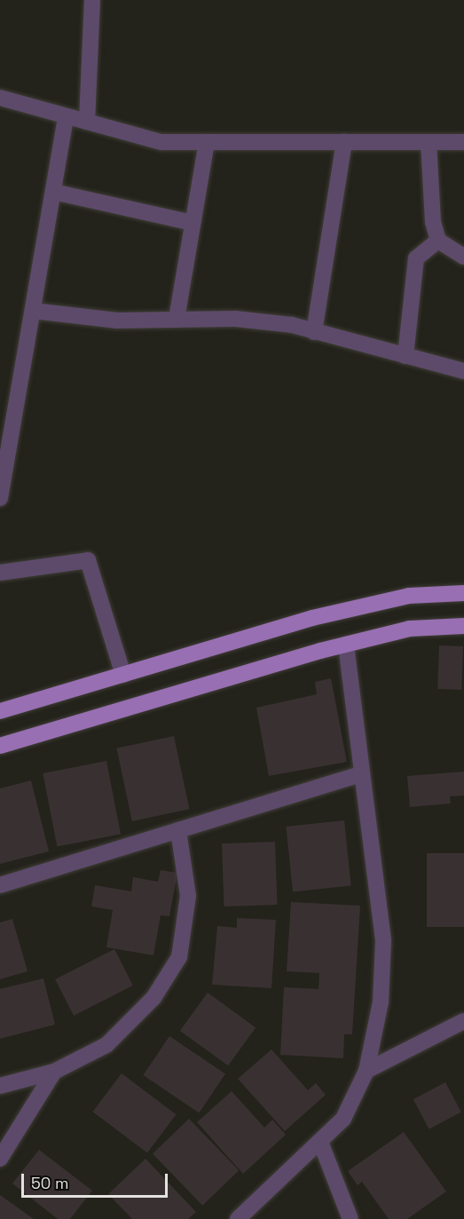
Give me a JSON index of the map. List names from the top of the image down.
{
  "scale_bar": "50 m"
}
